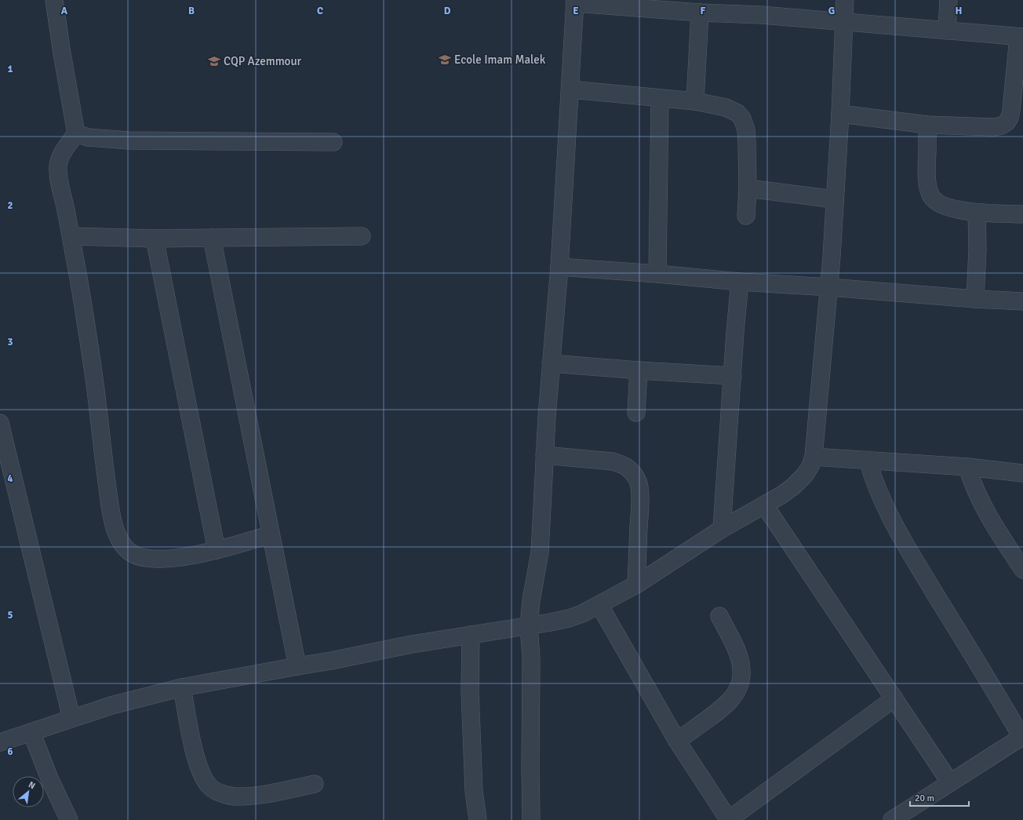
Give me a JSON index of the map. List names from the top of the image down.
{
  "places": {
    "school or university": ["Ecole Imam Malek", "CQP Azemmour"]
  },
  "scale_bar": "20 m",
  "north": "top right",
  "grid": {
    "columns": [
      "A",
      "B",
      "C",
      "D",
      "E",
      "F",
      "G",
      "H"
    ],
    "rows": [
      "1",
      "2",
      "3",
      "4",
      "5",
      "6"
    ]
  }
}
